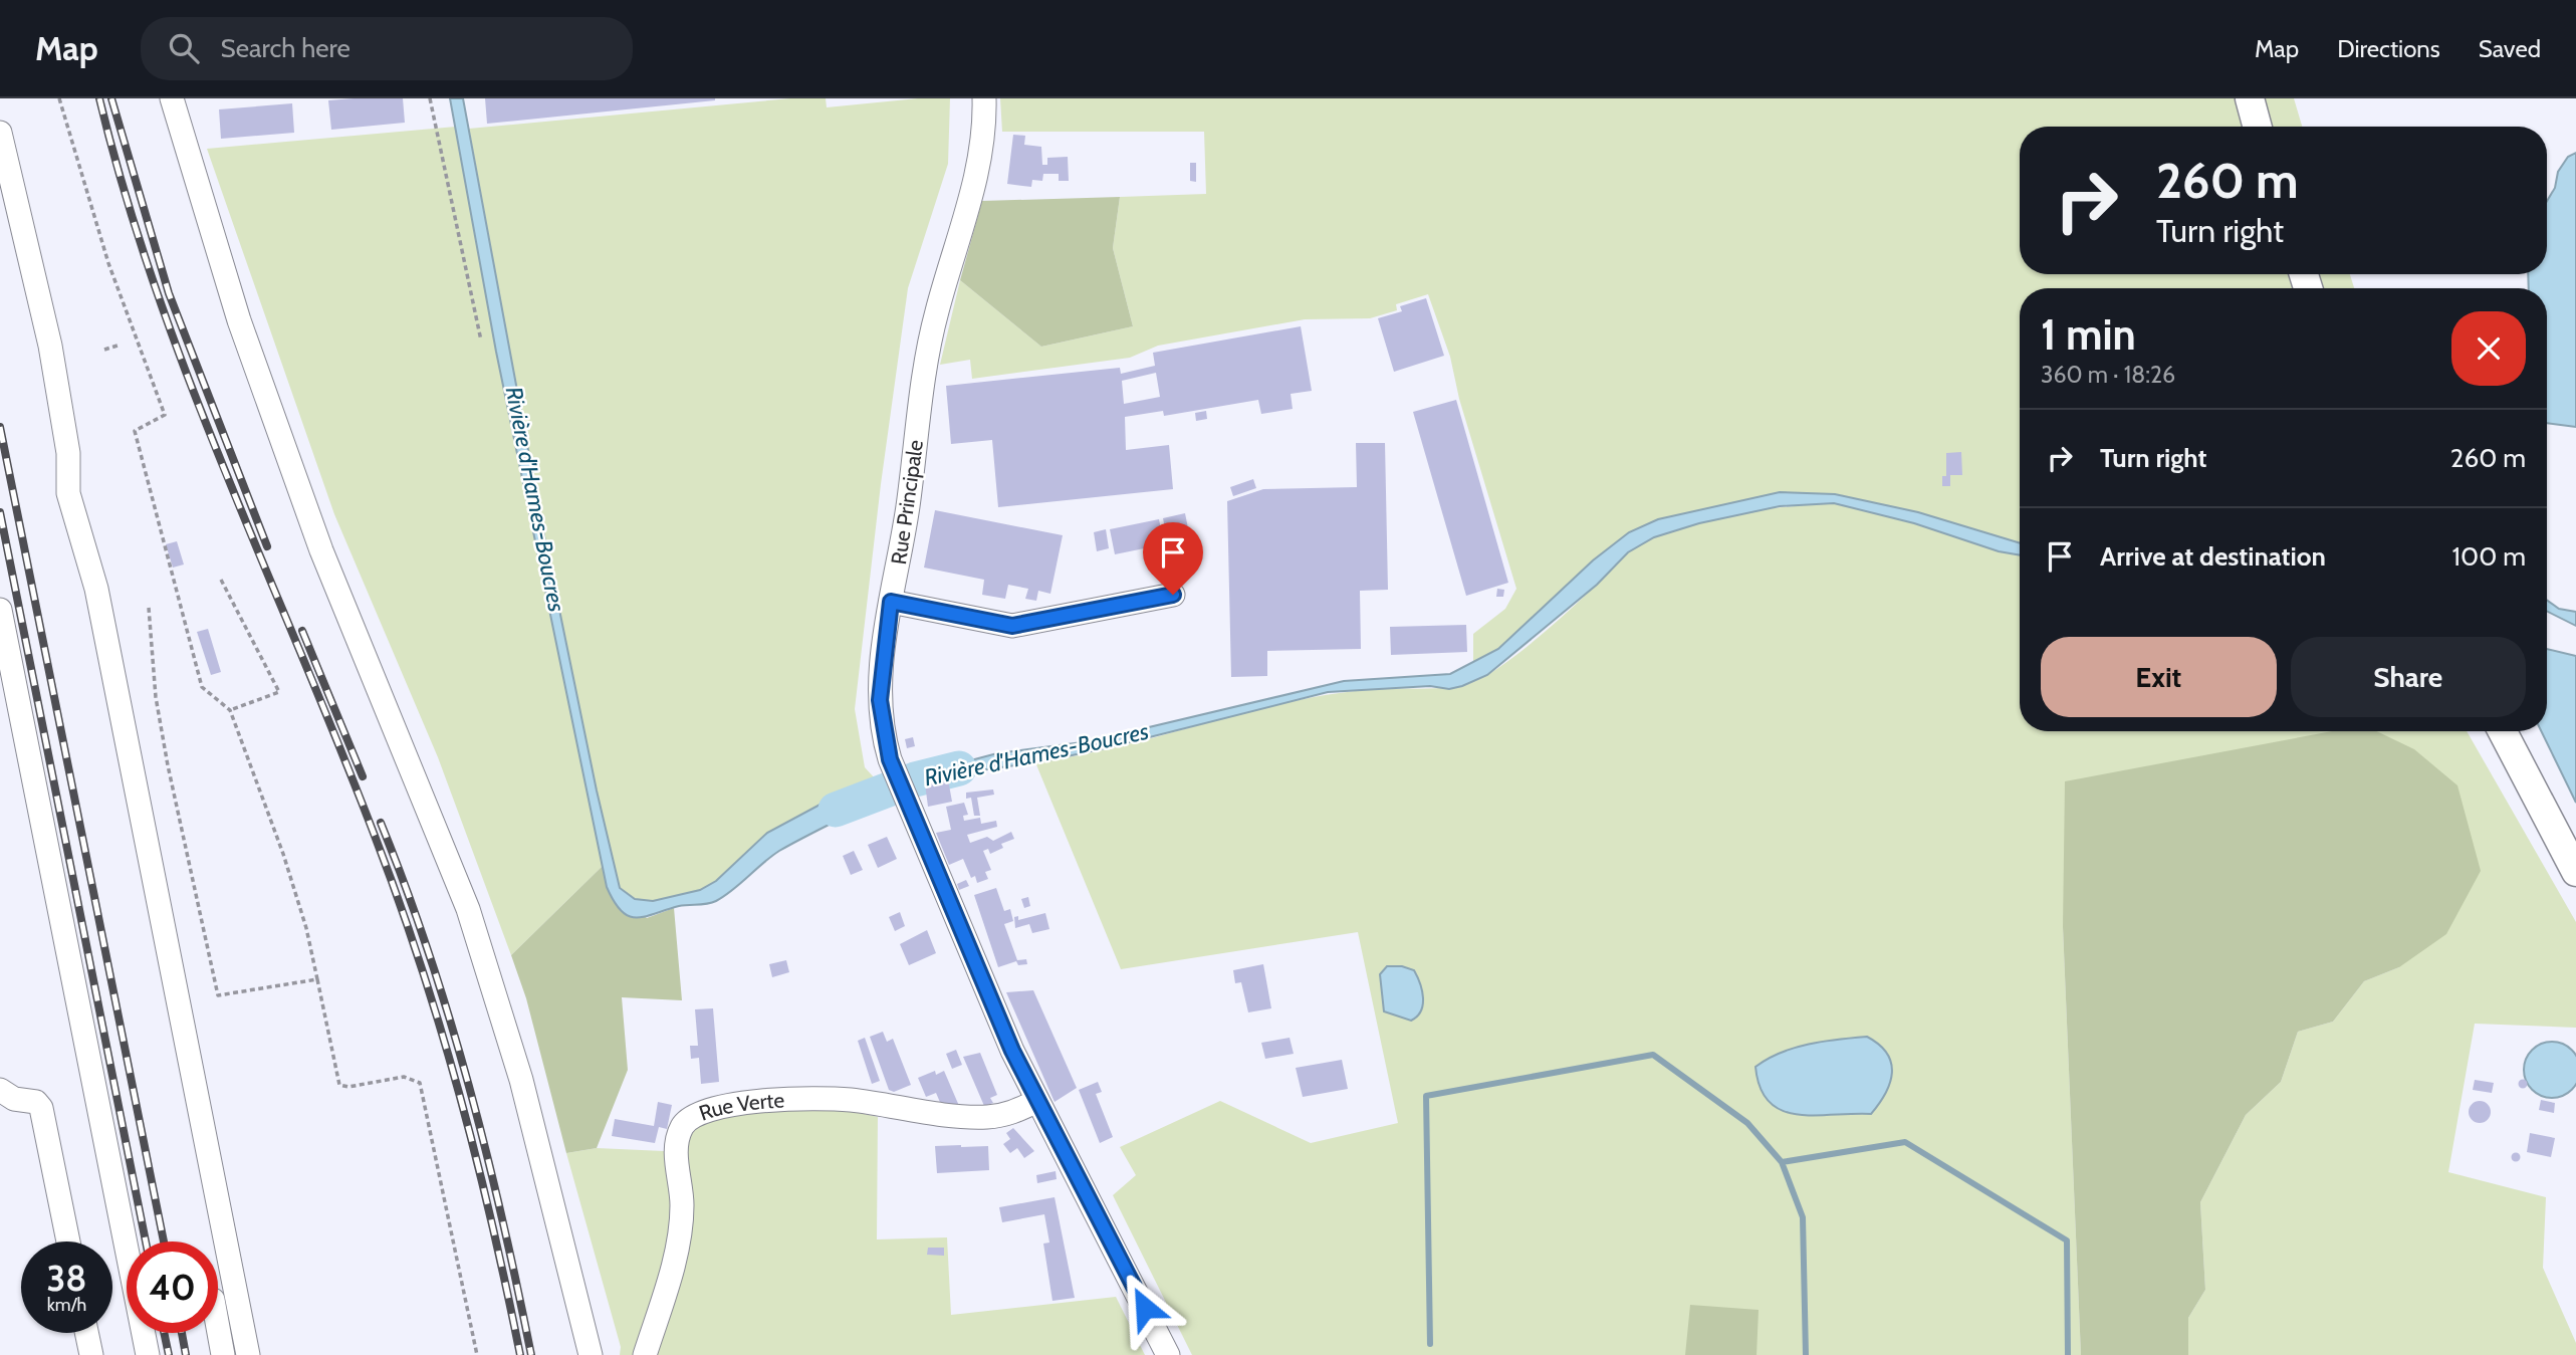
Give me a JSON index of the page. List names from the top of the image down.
{
  "streets": {
    "street": ["Rue Principale", "Rue Verte"]
  },
  "crossings": [
    ["Rue Principale", "Rue Verte"]
  ],
  "water": ["Rivière d'Hames-Boucres"],
  "page": {
    "header": "Map",
    "search": "Search here",
    "nav": ["Map", "Directions", "Saved"],
    "turn": ["260 m", "Turn right"],
    "heading": ["1 min", "360 m · 18:26"],
    "list": [
      {
        "name": "Turn right",
        "value": "260 m"
      },
      {
        "name": "Arrive at destination",
        "value": "100 m"
      }
    ],
    "buttons": ["Exit", "Share"],
    "speed": "38 km/h",
    "limit": "40"
  }
}
